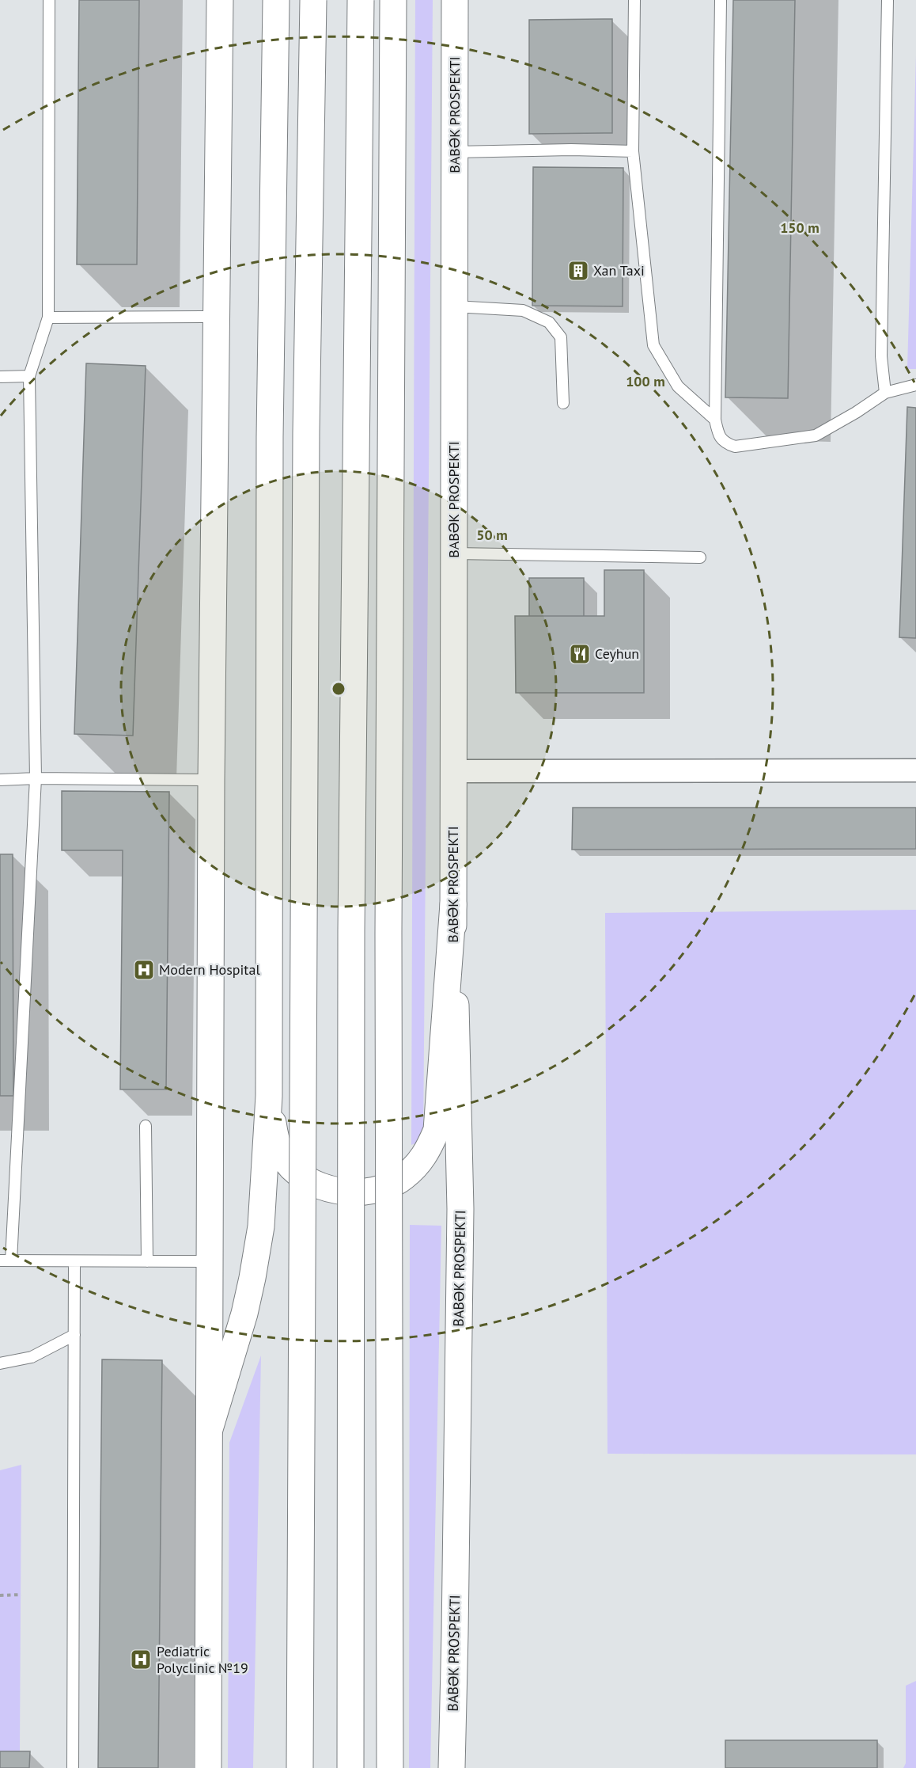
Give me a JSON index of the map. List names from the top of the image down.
{
  "streets": {
    "main road": ["BABƏK PROSPEKTI"]
  },
  "places": {
    "building": ["Xan Taxi"],
    "restaurant": ["Ceyhun"],
    "hospital": ["Modern Hospital", "Pediatric Polyclinic №19"]
  },
  "rings": ["150 m", "100 m", "50 m"]
}
